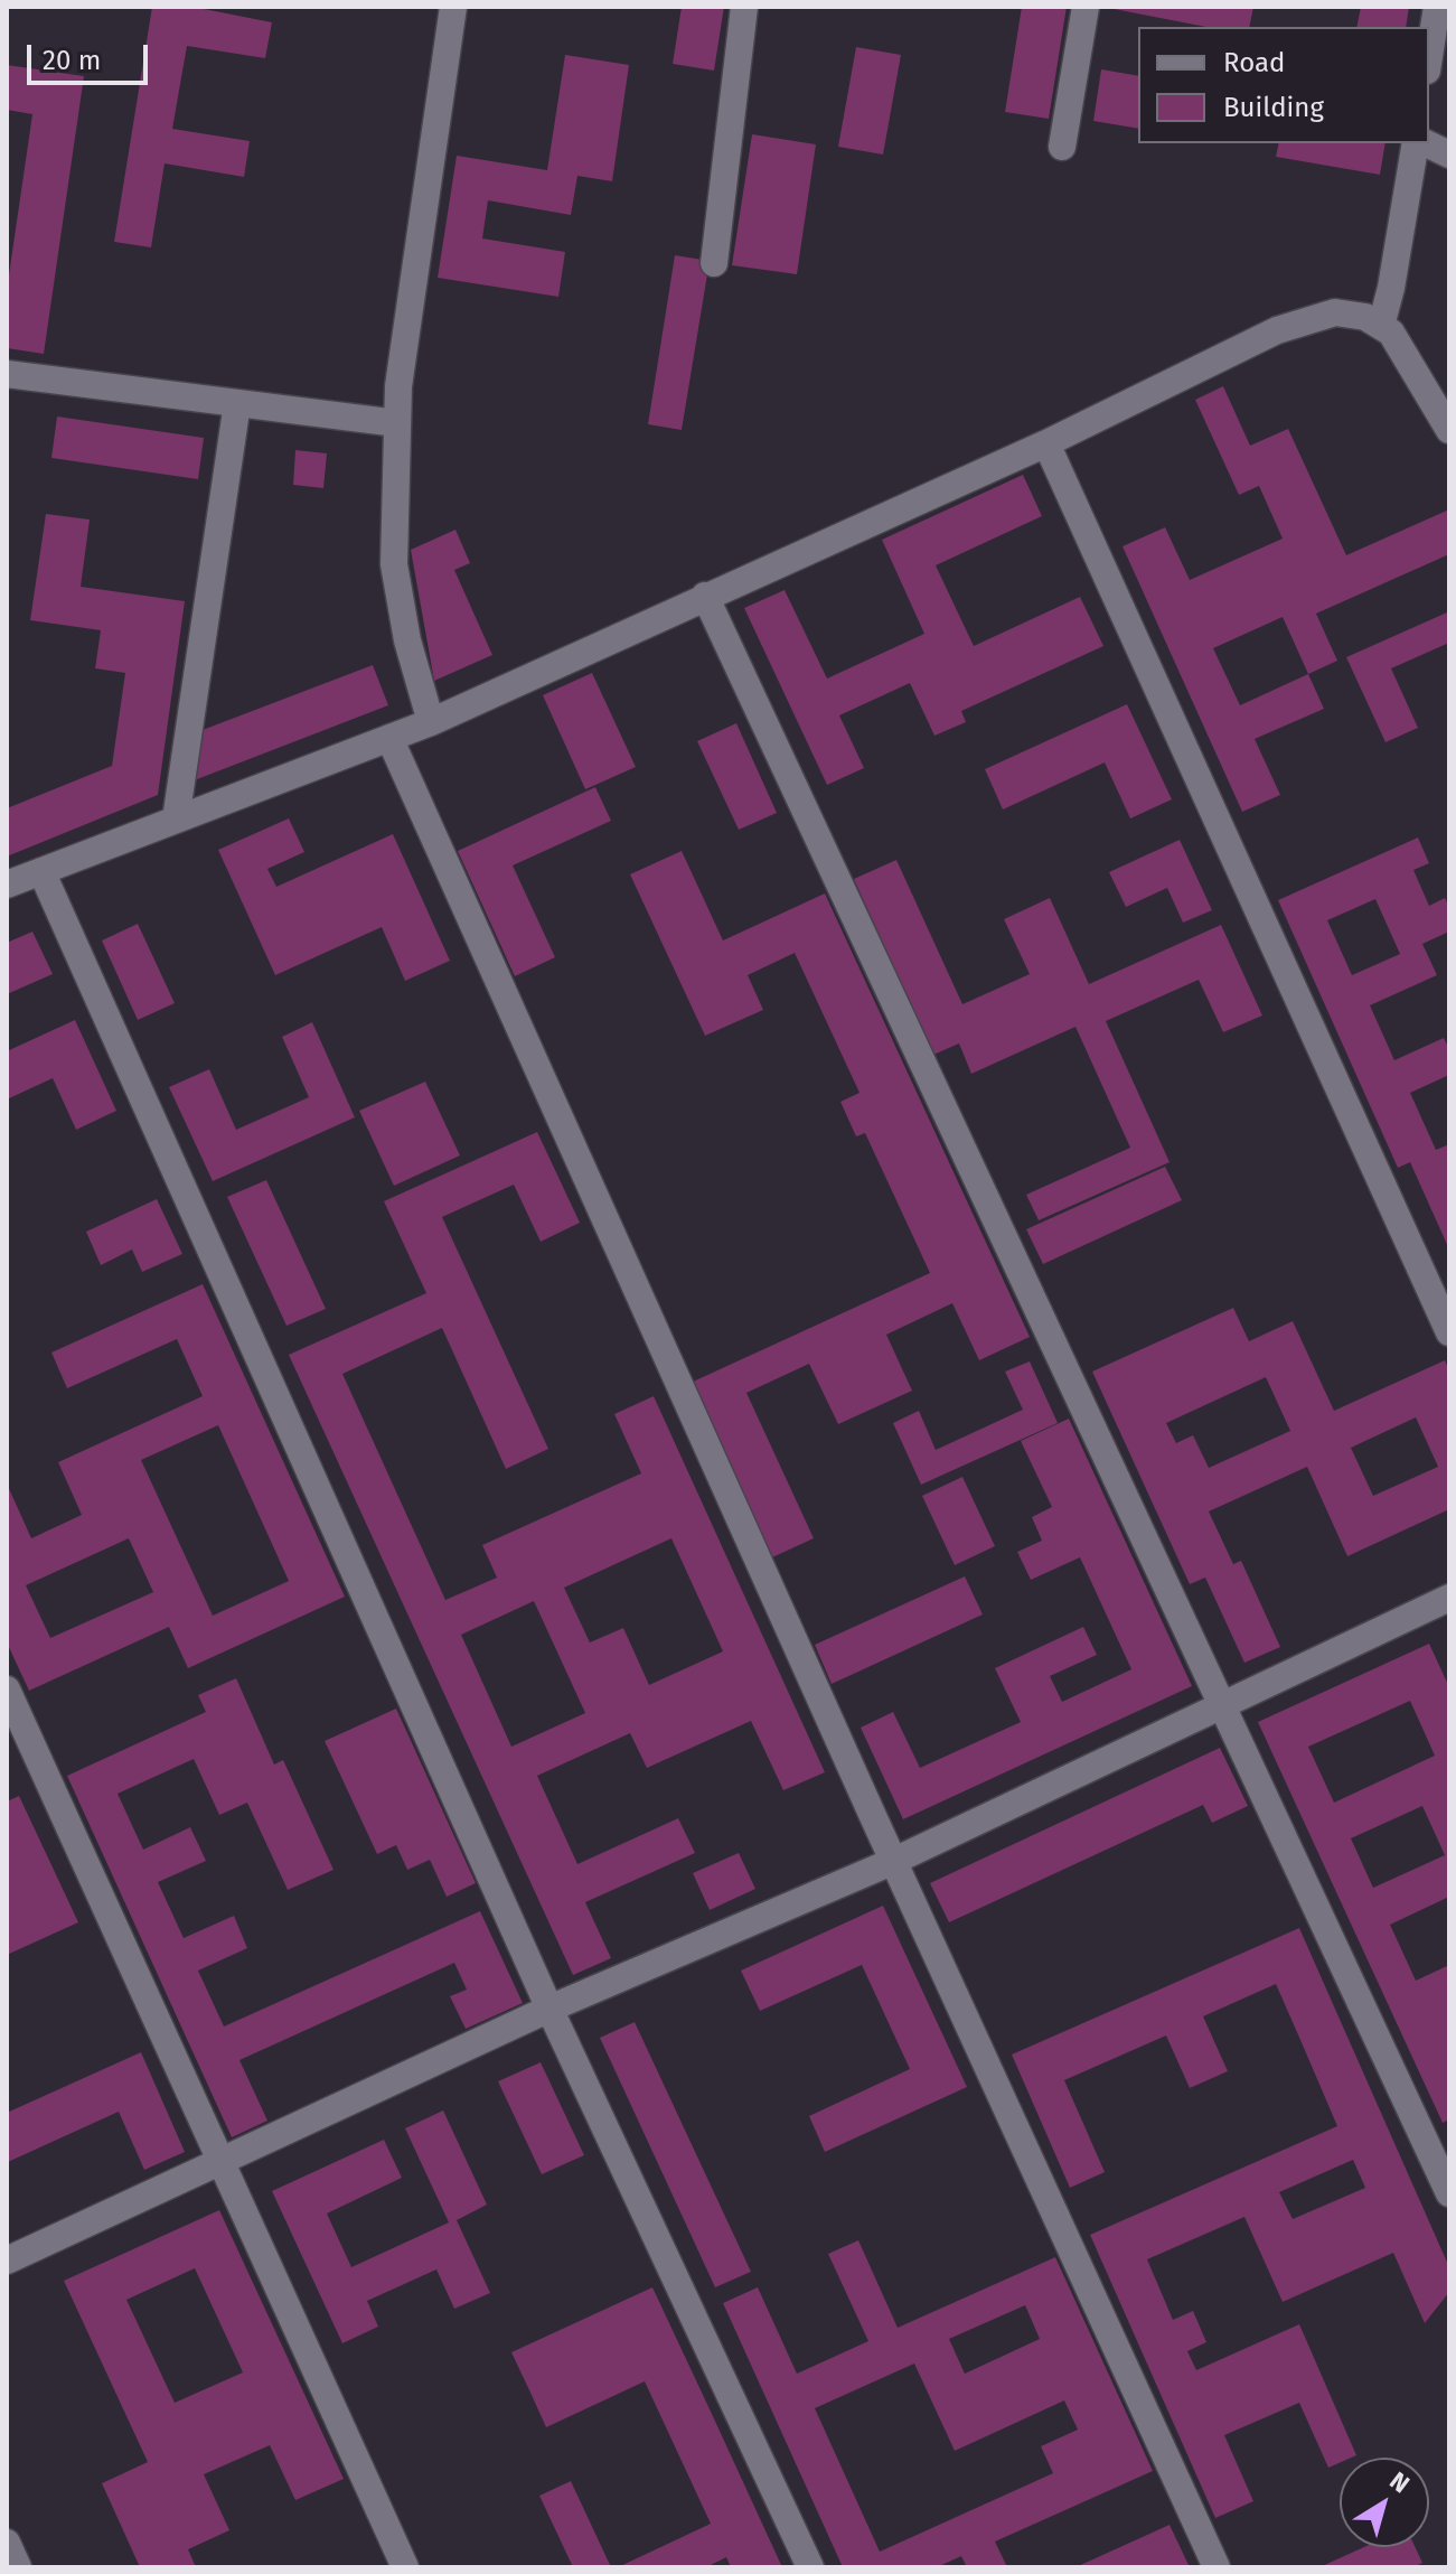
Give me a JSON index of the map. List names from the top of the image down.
{
  "legend": ["Road", "Building"],
  "scale_bar": "20 m",
  "north": "top right"
}
